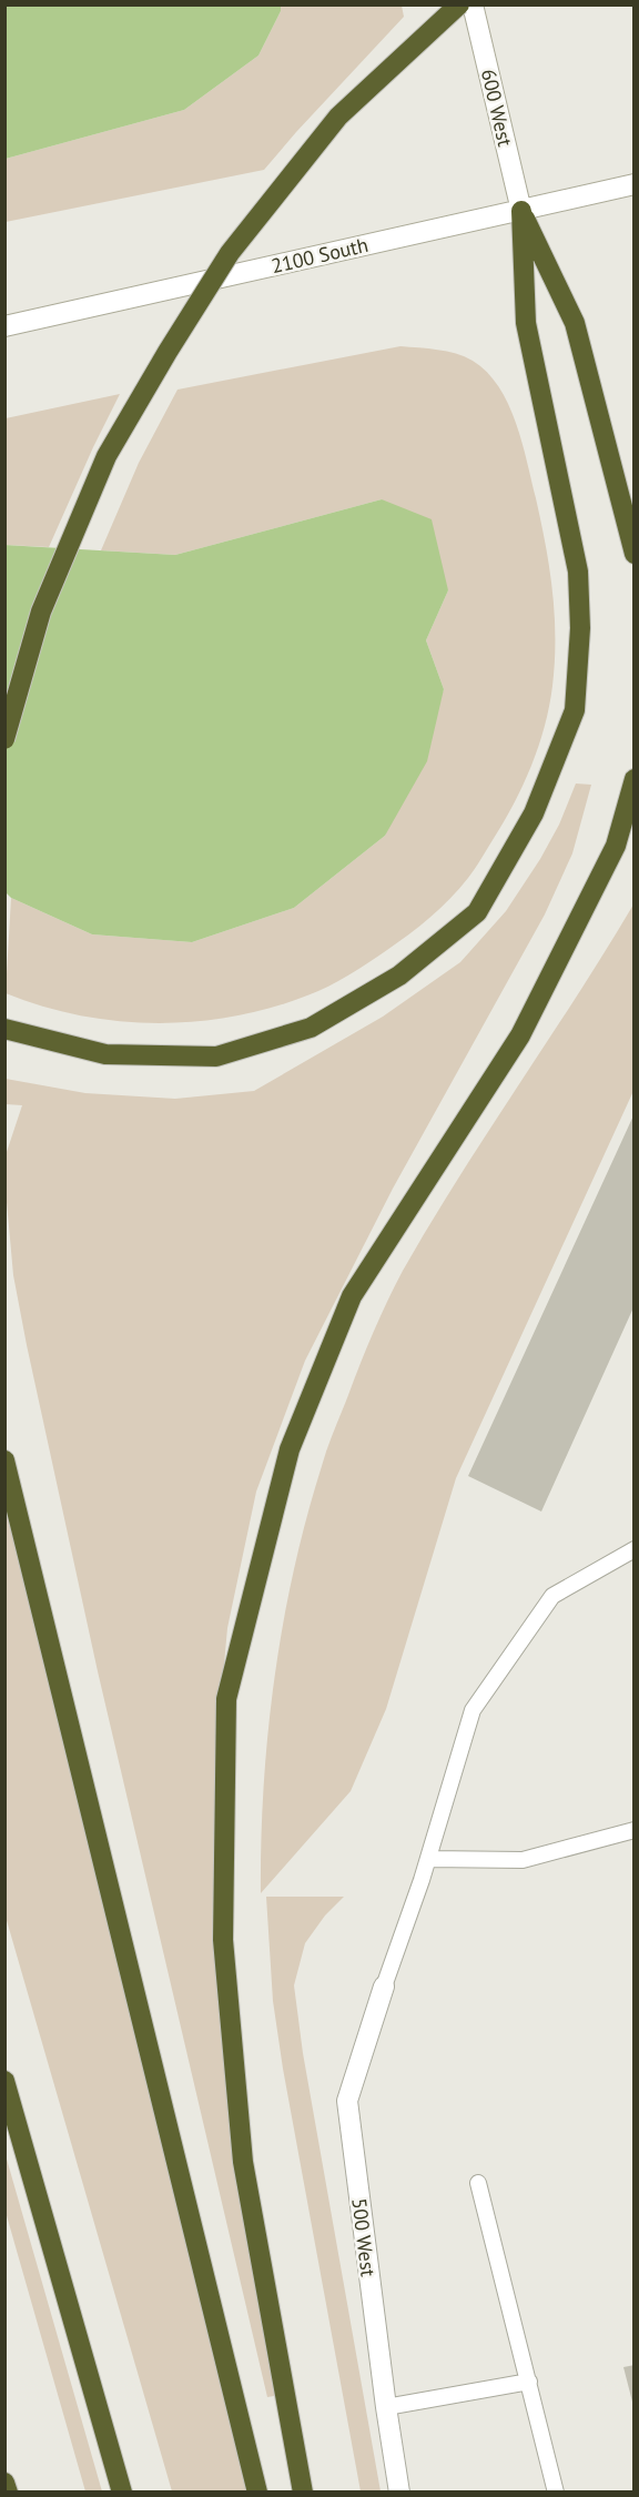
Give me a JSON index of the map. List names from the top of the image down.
{
  "streets": {
    "street": ["600 West", "2100 South", "500 West"]
  },
  "crossings": [
    ["600 West", "2100 South"]
  ]
}
